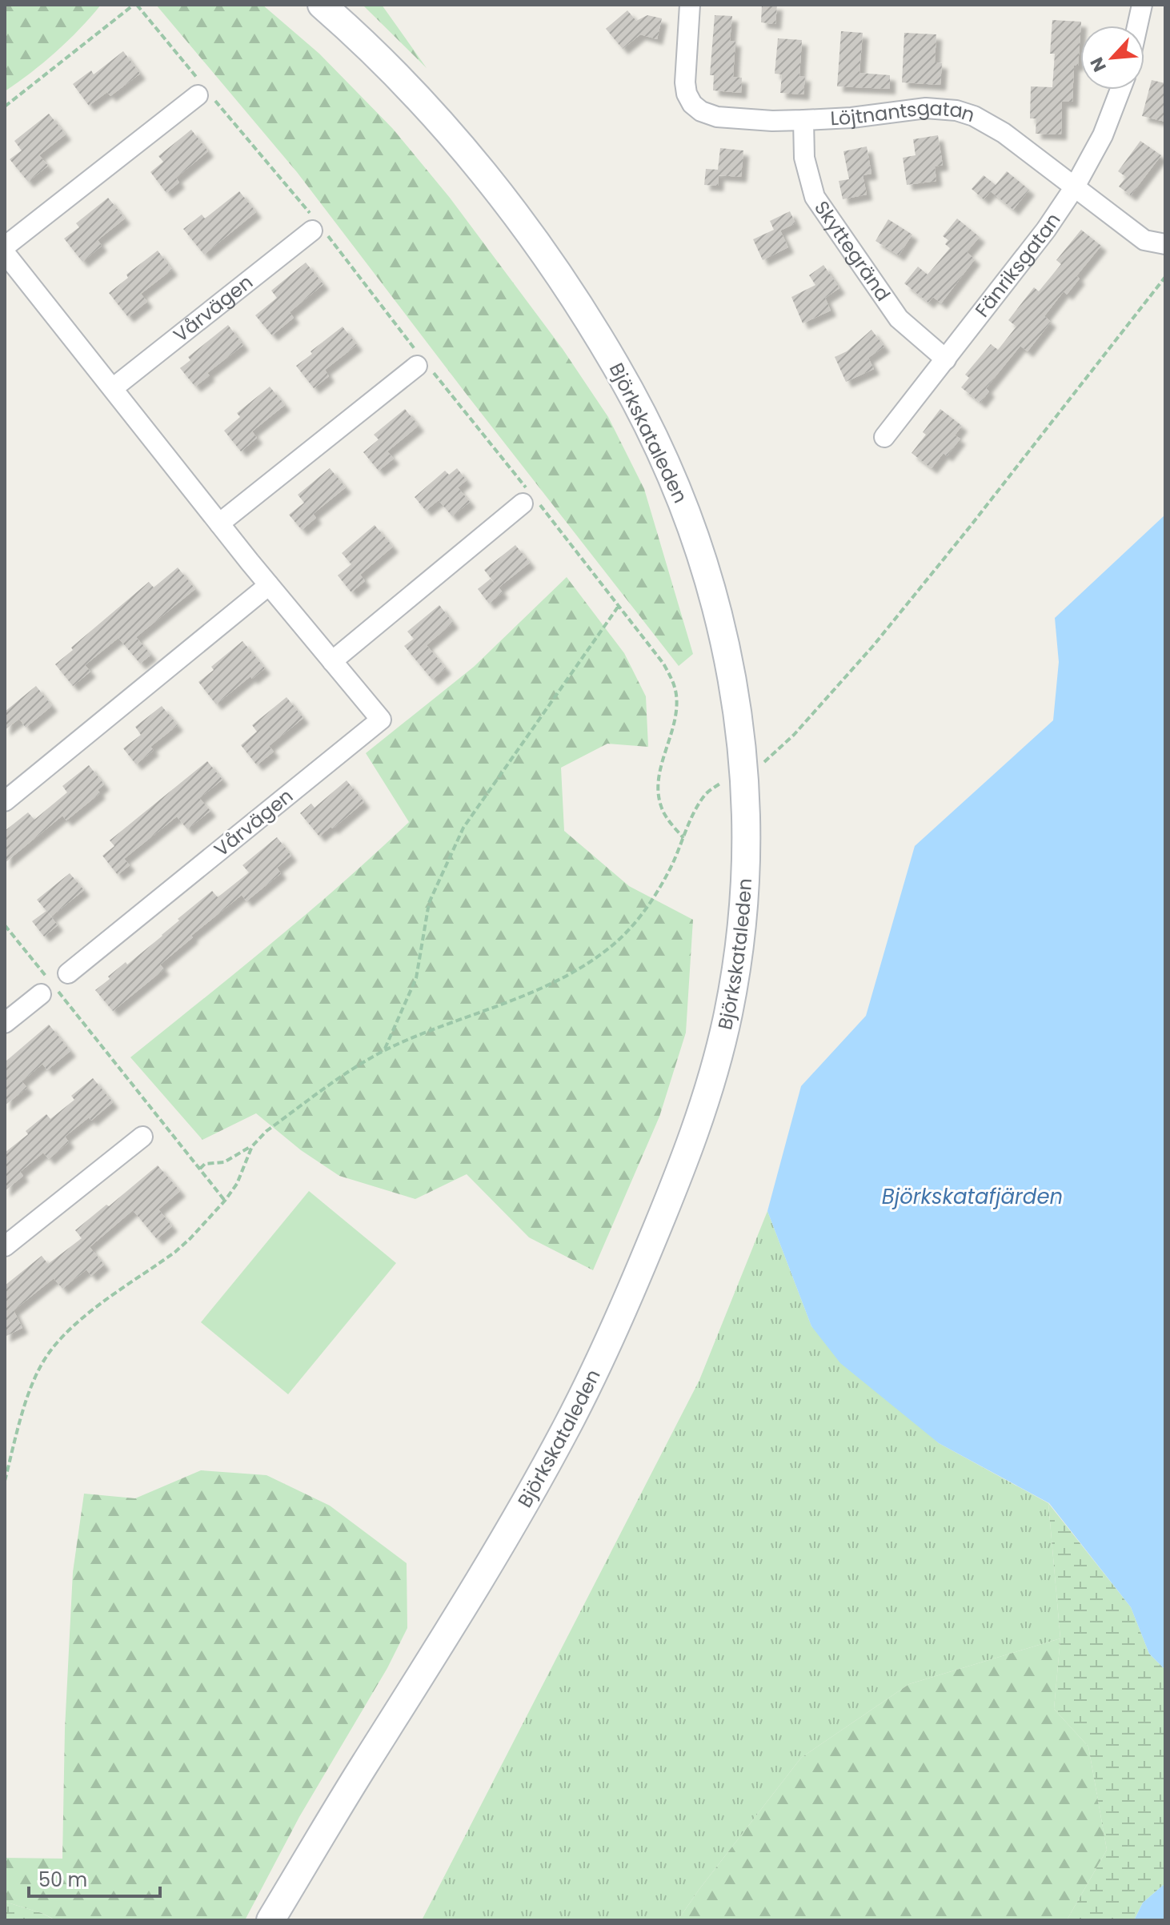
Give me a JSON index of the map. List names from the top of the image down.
{
  "streets": {
    "main road": ["Björkskataleden"],
    "street": [
      "Löjtnantsgatan",
      "Skyttegränd",
      "Fänriksgatan",
      "Vårvägen"
    ]
  },
  "crossings": [
    ["Löjtnantsgatan", "Skyttegränd"],
    ["Löjtnantsgatan", "Fänriksgatan"],
    ["Skyttegränd", "Fänriksgatan"]
  ],
  "water": ["Björkskatafjärden"],
  "scale_bar": "50 m",
  "north": "bottom left"
}
